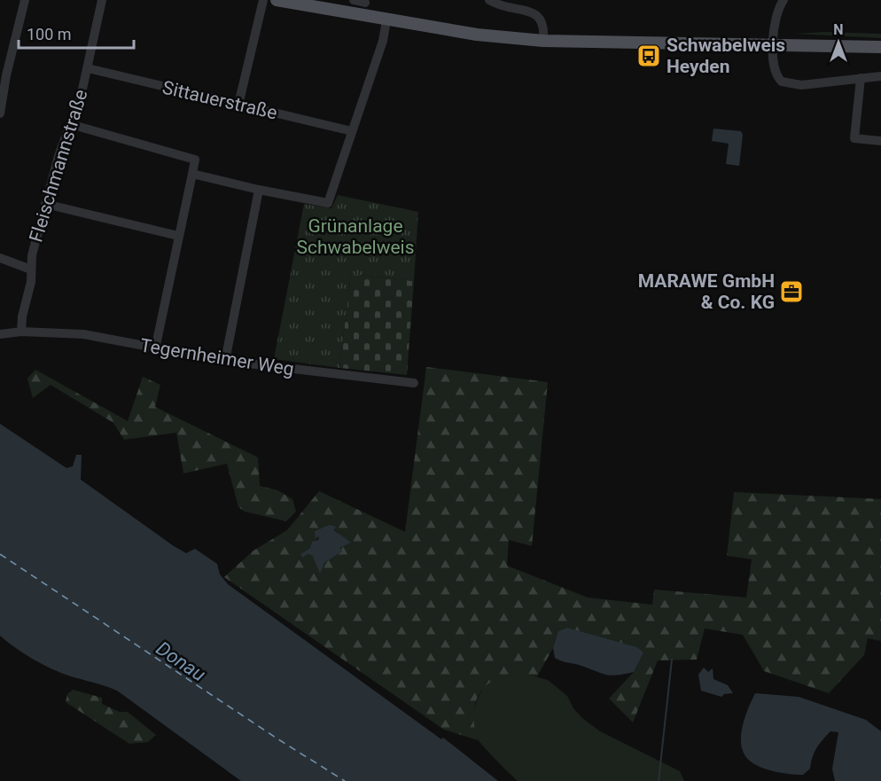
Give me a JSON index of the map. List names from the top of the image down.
{
  "streets": {
    "street": ["Sittauerstraße", "Fleischmannstraße", "Tegernheimer Weg"]
  },
  "crossings": [
    ["Sittauerstraße", "Fleischmannstraße"],
    ["Fleischmannstraße", "Tegernheimer Weg"]
  ],
  "water": ["Donau"],
  "parks": ["Grünanlage Schwabelweis"],
  "places": {
    "bus stop": ["Schwabelweis Heyden"],
    "office": ["MARAWE GmbH & Co. KG"]
  },
  "scale_bar": "100 m",
  "north": "top"
}
